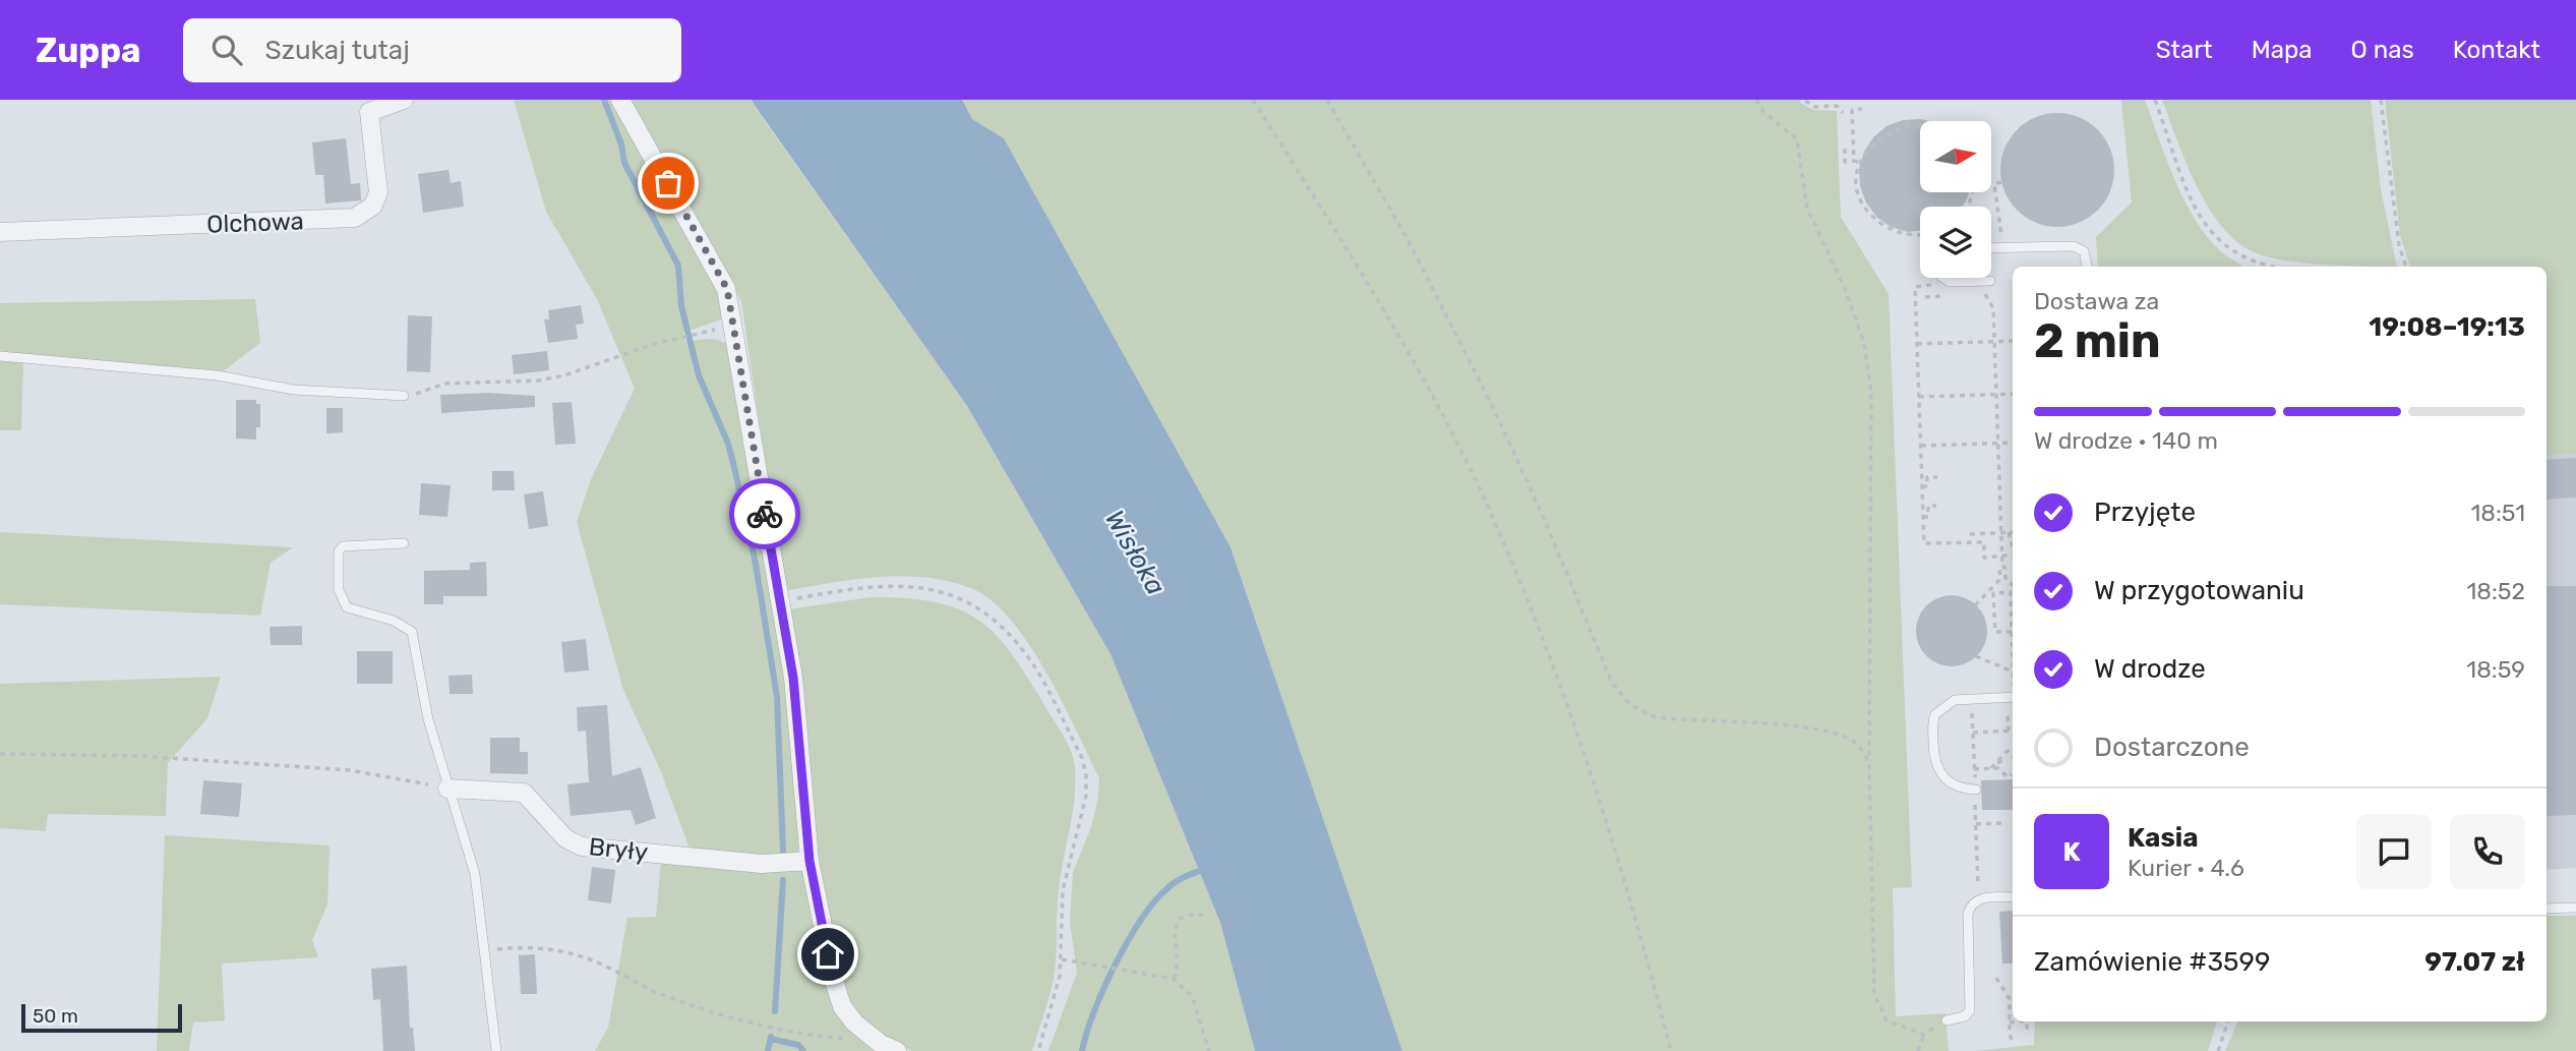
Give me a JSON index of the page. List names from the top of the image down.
{
  "streets": {
    "street": ["Olchowa", "Bryły"]
  },
  "water": ["Wisłoka"],
  "scale_bar": "50 m",
  "north": "right",
  "page": {
    "header": "Zuppa",
    "search": "Szukaj tutaj",
    "nav": [
      "Start",
      "Mapa",
      "O nas",
      "Kontakt"
    ],
    "heading": ["2 min", "Dostawa za", "19:08–19:13"],
    "panel": [
      "Kasia",
      "Kurier · 4.6",
      "Zamówienie #3599",
      "97.07 zł"
    ],
    "bar": "W drodze · 140 m",
    "list": [
      ["Przyjęte", "18:51"],
      ["W przygotowaniu", "18:52"],
      ["W drodze", "18:59"],
      "Dostarczone"
    ],
    "round": "K",
    "scale": "50 m"
  }
}
